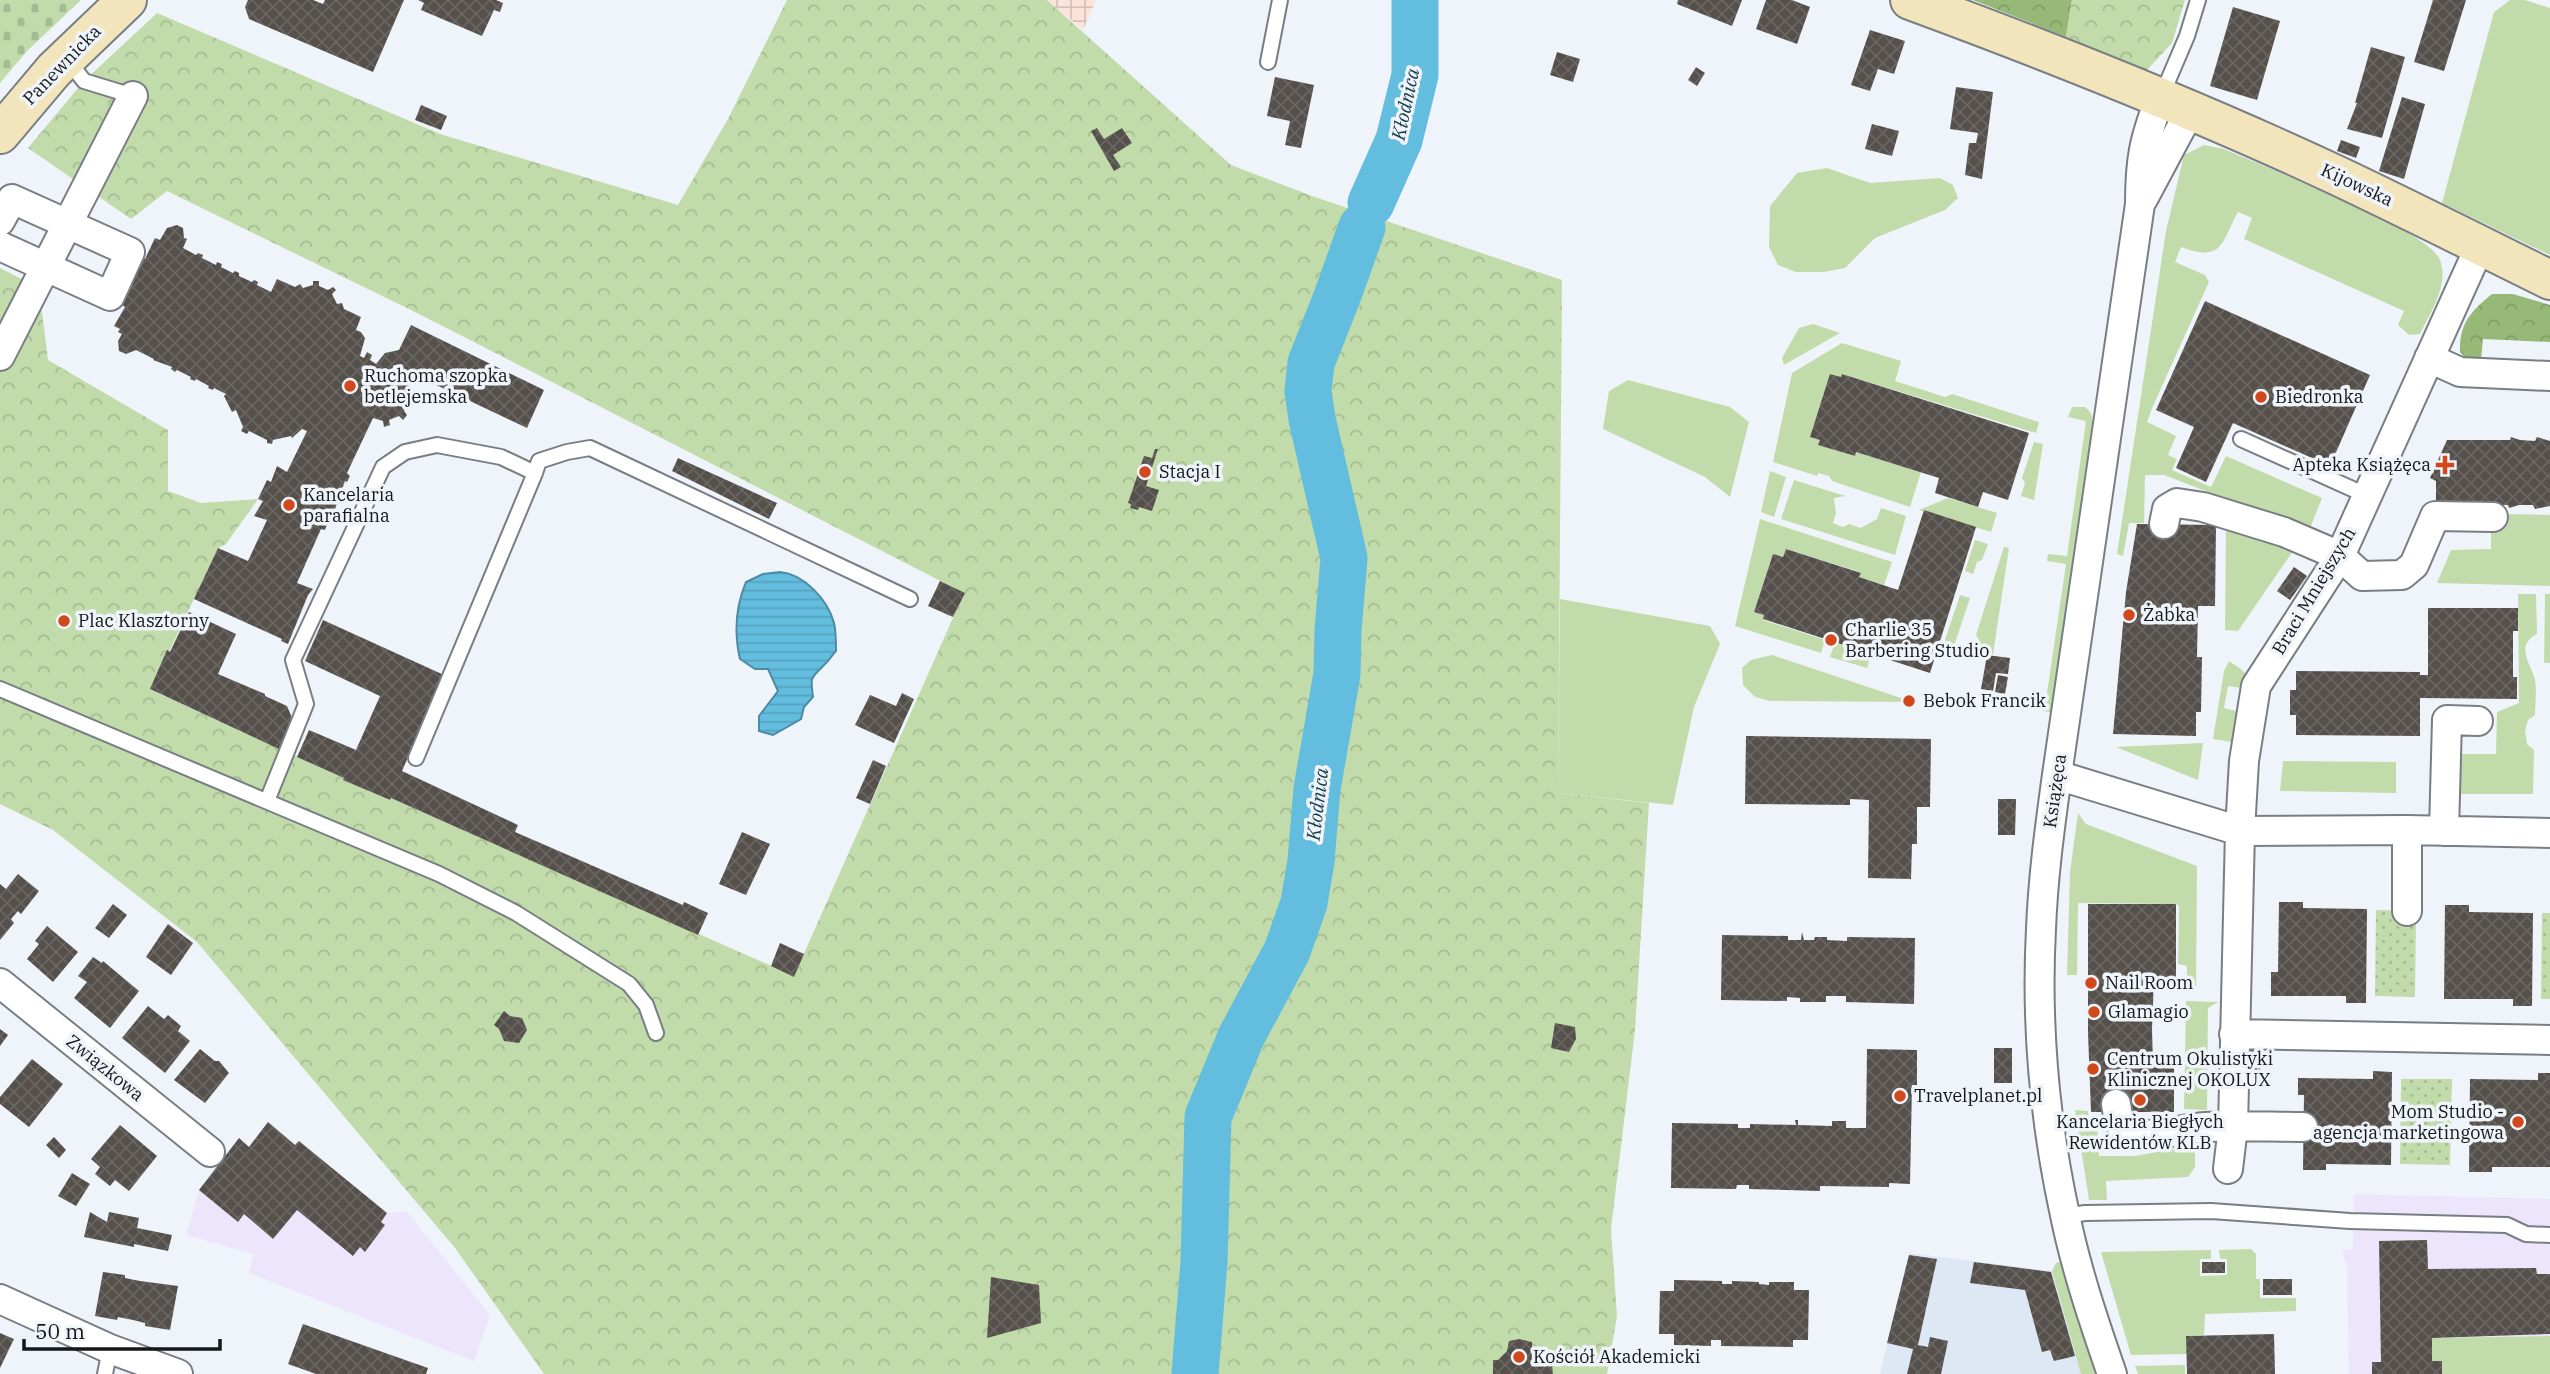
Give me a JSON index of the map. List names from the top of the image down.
{
  "streets": {
    "street": [
      "Panewnicka",
      "Kijowska",
      "Braci Mniejszych",
      "Książęca",
      "Związkowa"
    ]
  },
  "crossings": [
    ["Kijowska", "Braci Mniejszych"],
    ["Kijowska", "Książęca"]
  ],
  "water": ["Kłodnica"],
  "places": {
    "other": [
      "Ruchoma szopka betlejemska",
      "Biedronka",
      "Stacja I",
      "Kancelaria parafialna",
      "Żabka",
      "Plac Klasztorny",
      "Charlie 35 Barbering Studio",
      "Bebok Francik",
      "Nail Room",
      "Glamagio",
      "Centrum Okulistyki Klinicznej OKOLUX",
      "Travelplanet.pl",
      "Kancelaria Biegłych Rewidentów KLB",
      "Mom Studio - agencja marketingowa",
      "Kościół Akademicki"
    ],
    "health": ["Apteka Książęca"]
  },
  "scale_bar": "50 m"
}
